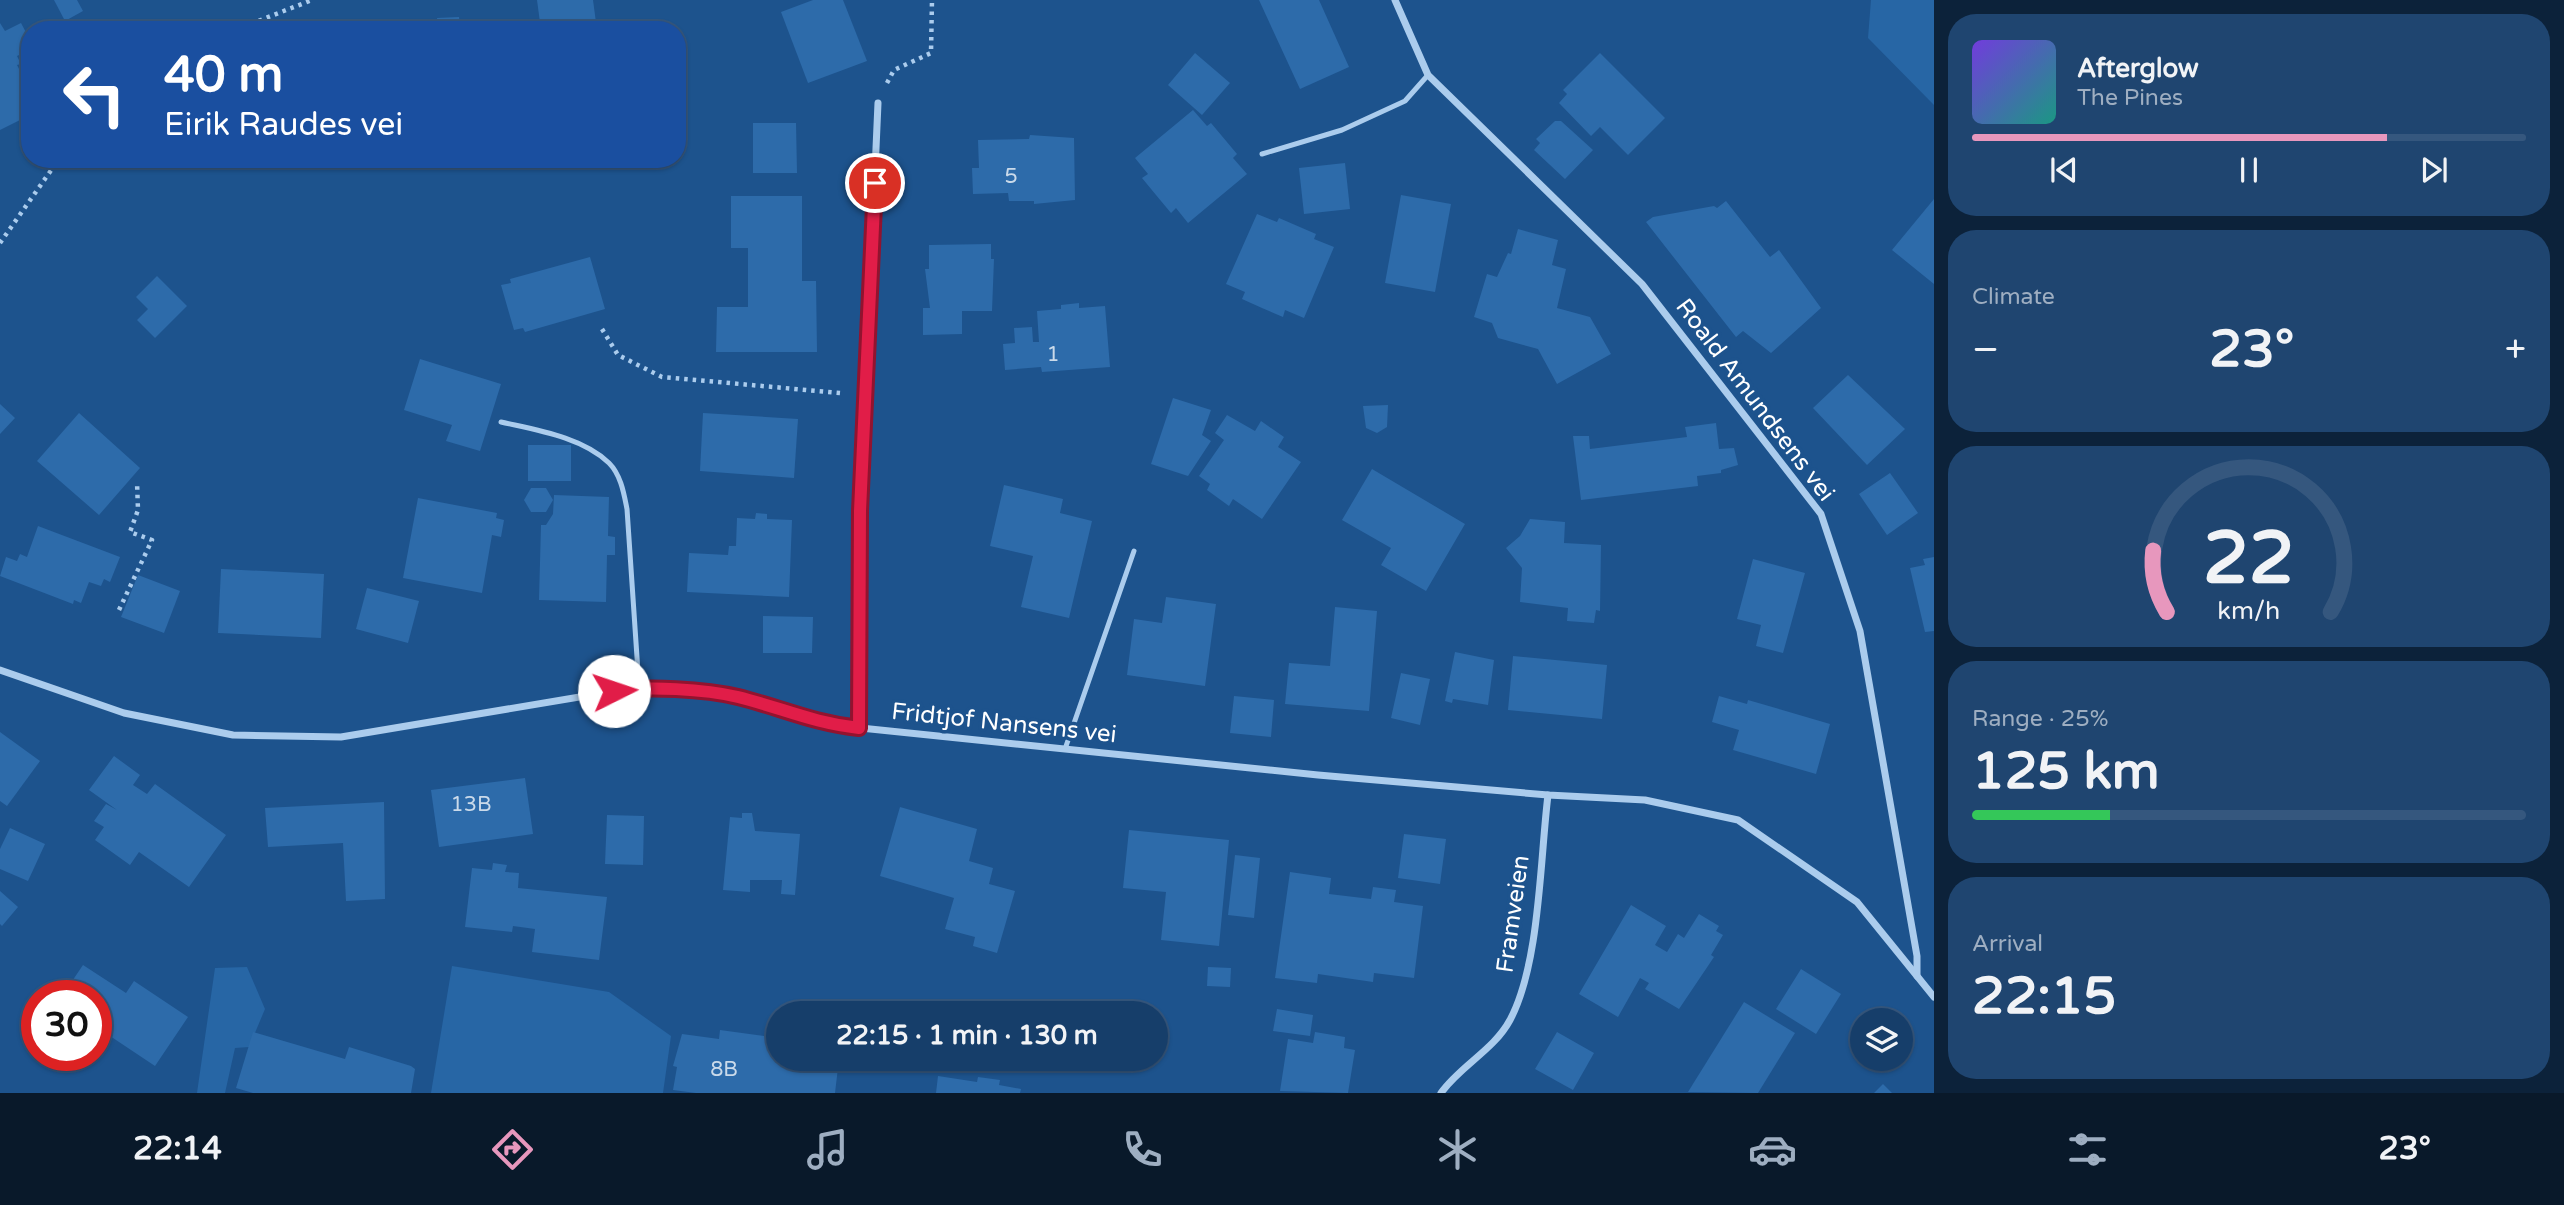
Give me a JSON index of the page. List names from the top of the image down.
{
  "streets": {
    "street": ["Roald Amundsens vei", "Fridtjof Nansens vei", "Framveien"]
  },
  "crossings": [
    ["Roald Amundsens vei", "Fridtjof Nansens vei"],
    ["Fridtjof Nansens vei", "Framveien"]
  ],
  "house_numbers": [
    "5",
    "1",
    "13B",
    "8B"
  ],
  "page": {
    "turn": ["40 m", "Eirik Raudes vei"],
    "song": ["Afterglow", "The Pines"],
    "tile": [
      "Climate",
      ["Range · 25%", "125 km"],
      ["Arrival", "22:15"]
    ],
    "heat": ["−", "23°", "+"],
    "limit": "30",
    "trip": "22:15 · 1 min · 130 m",
    "tabs": ["22:14", "23°"],
    "gauge": ["22", "km/h"]
  }
}
